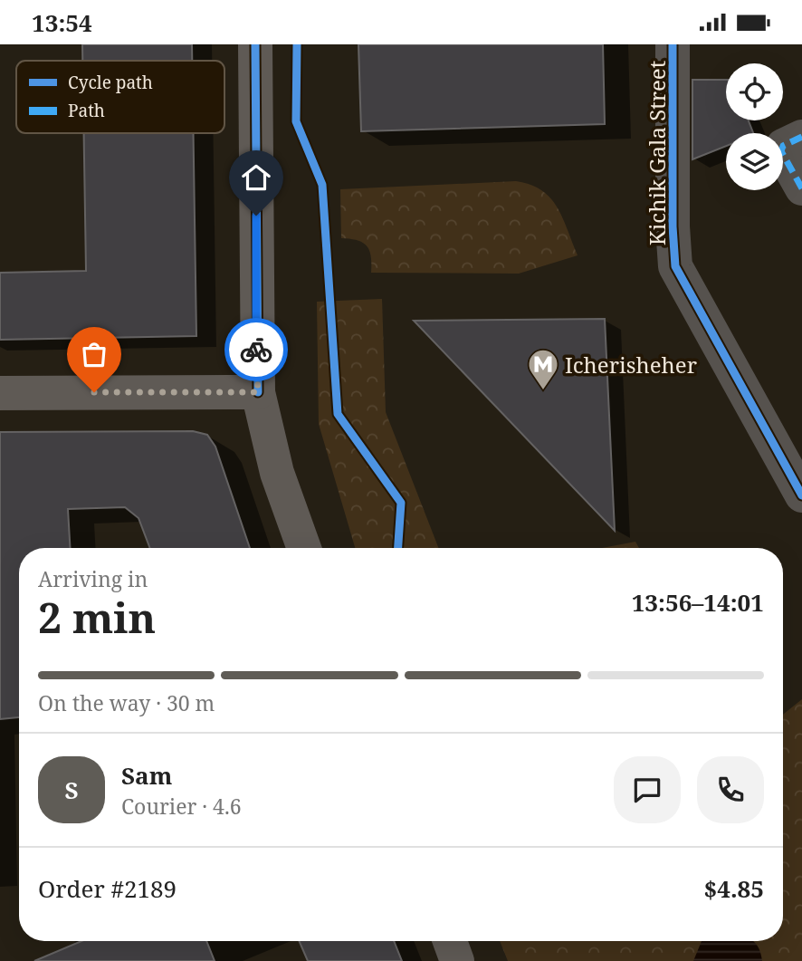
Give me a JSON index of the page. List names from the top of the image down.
{
  "streets": {
    "street": ["Kichik Gala Street"]
  },
  "places": {
    "metro station": ["Icherisheher"]
  },
  "legend": ["Cycle path", "Path"],
  "page": {
    "status": "13:54",
    "heading": ["2 min", "Arriving in", "13:56–14:01"],
    "panel": [
      "Sam",
      "Courier · 4.6",
      "Order #2189",
      "$4.85"
    ],
    "bar": "On the way · 30 m",
    "round": "S"
  }
}
